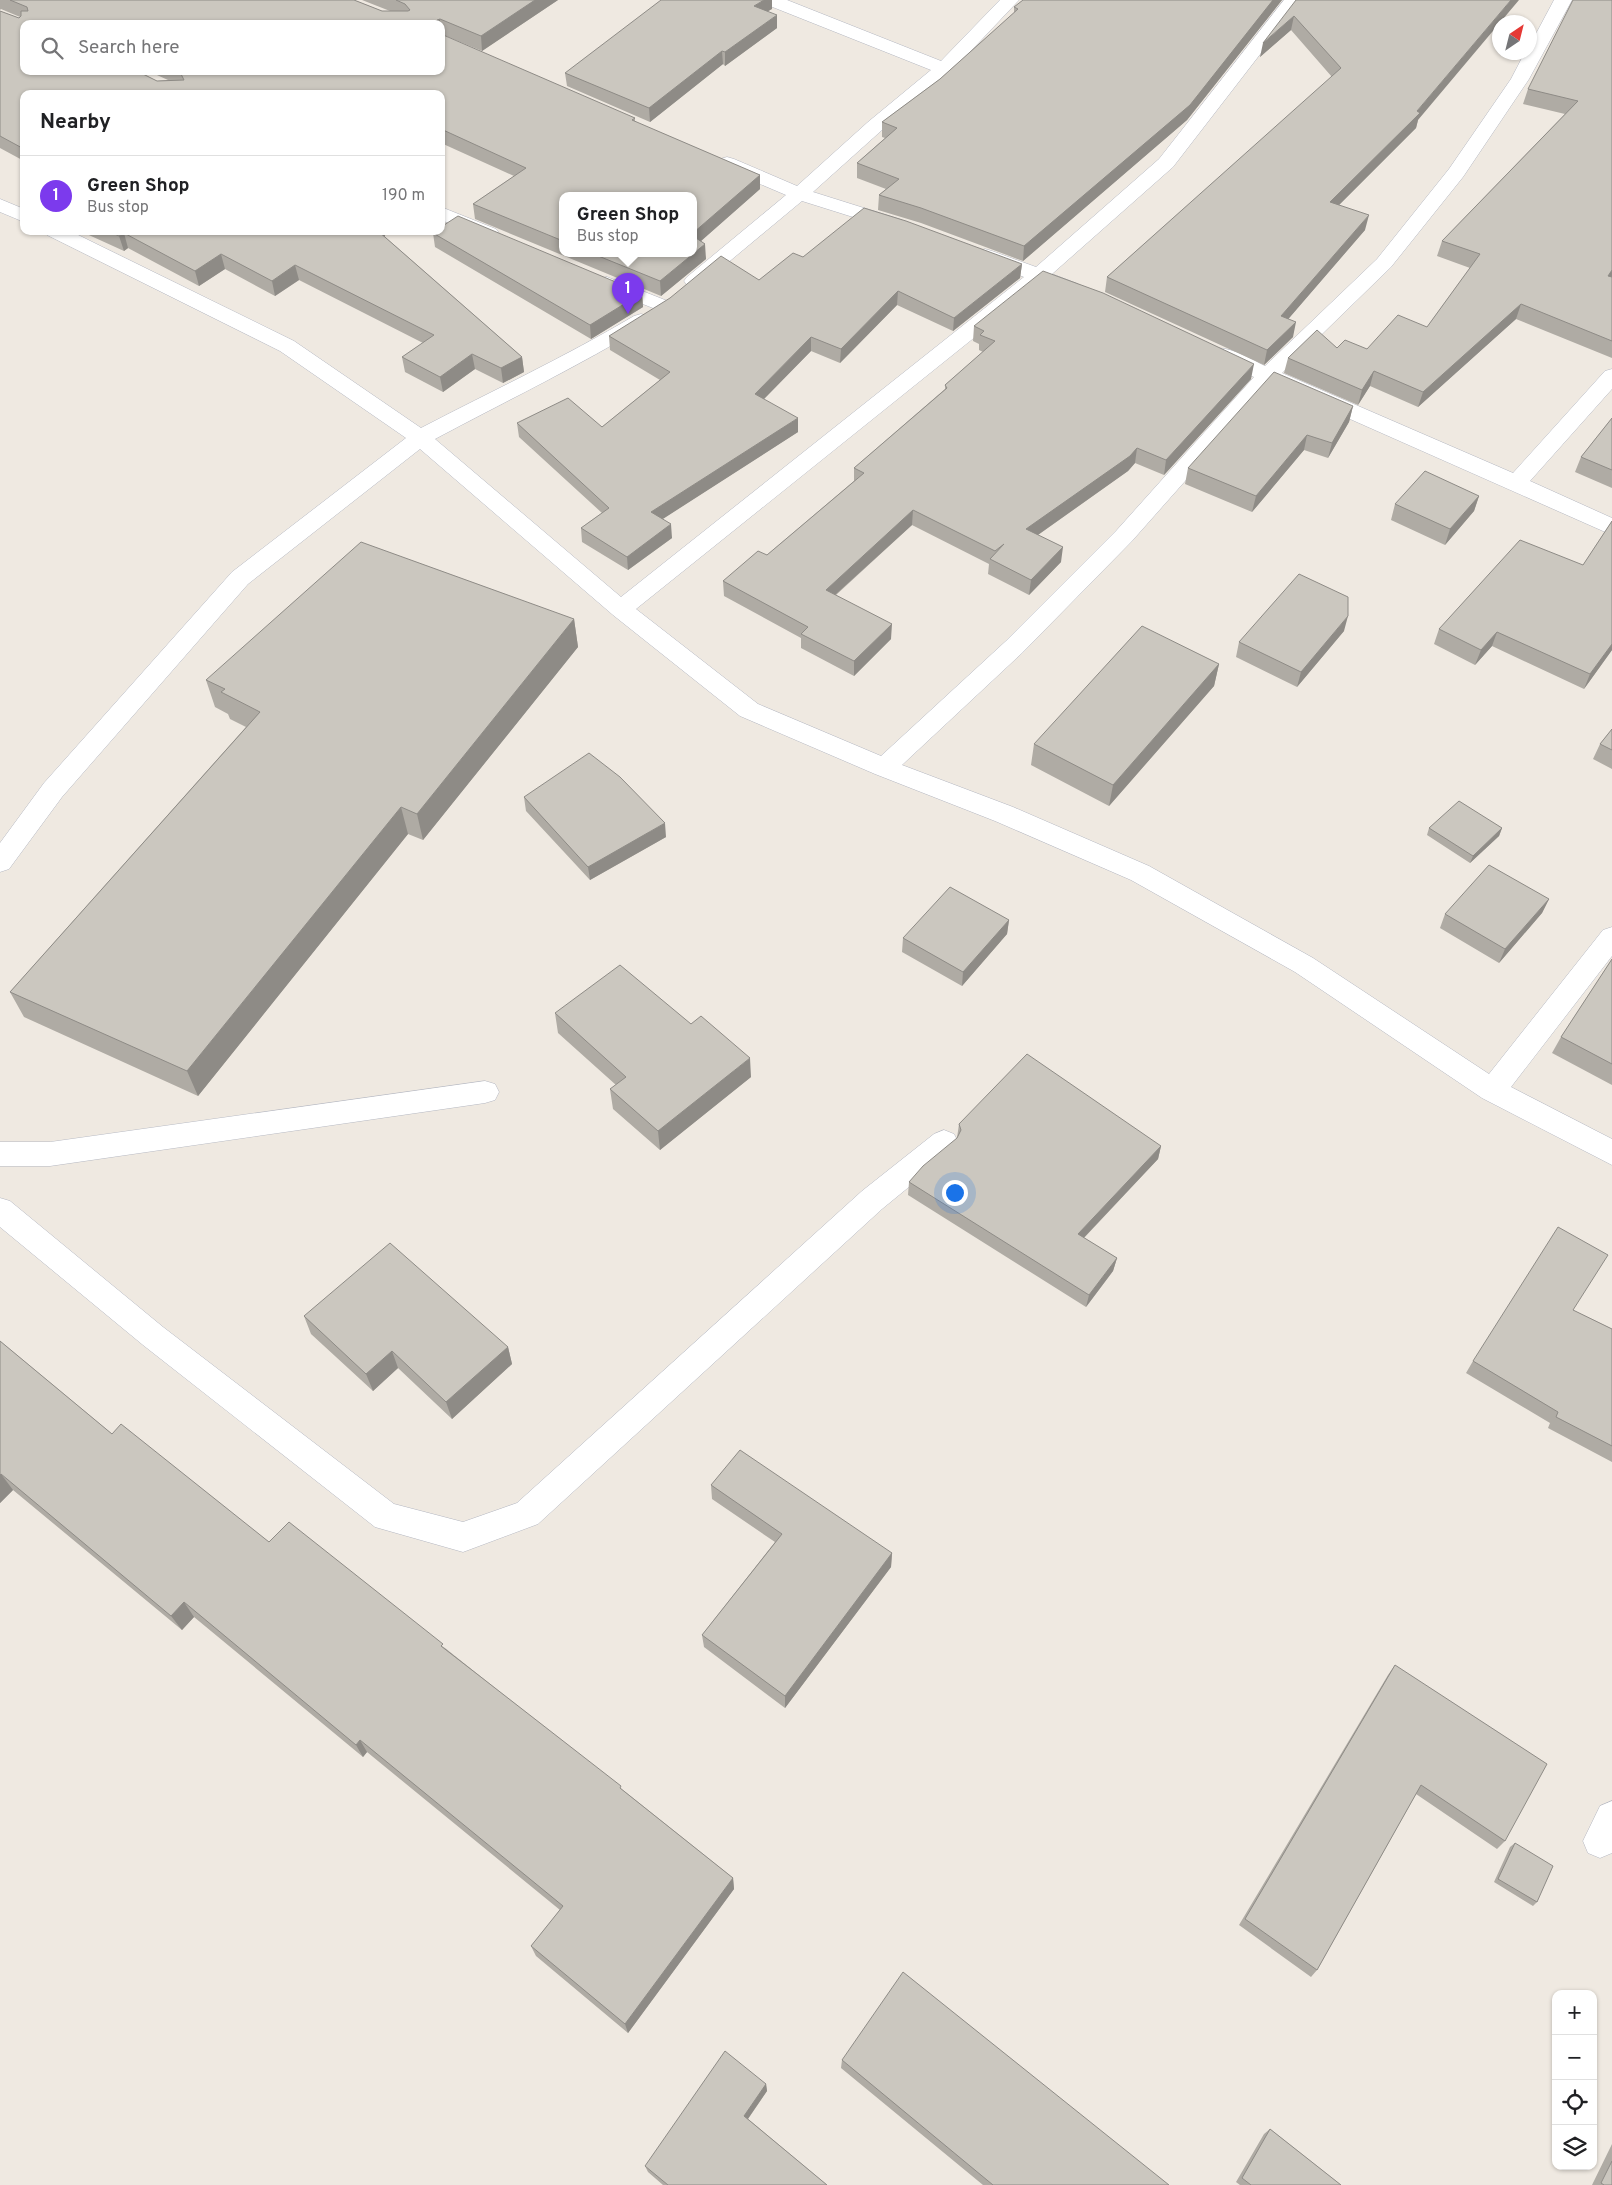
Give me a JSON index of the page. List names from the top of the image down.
{
  "north": "top right",
  "page": {
    "search": "Search here",
    "heading": "Nearby",
    "list": [
      {
        "mark": "1",
        "name": "Green Shop",
        "note": "Bus stop",
        "value": "190 m"
      }
    ],
    "popup": ["Green Shop", "Bus stop"],
    "pins": "1",
    "map_buttons": ["+", "−"]
  }
}
